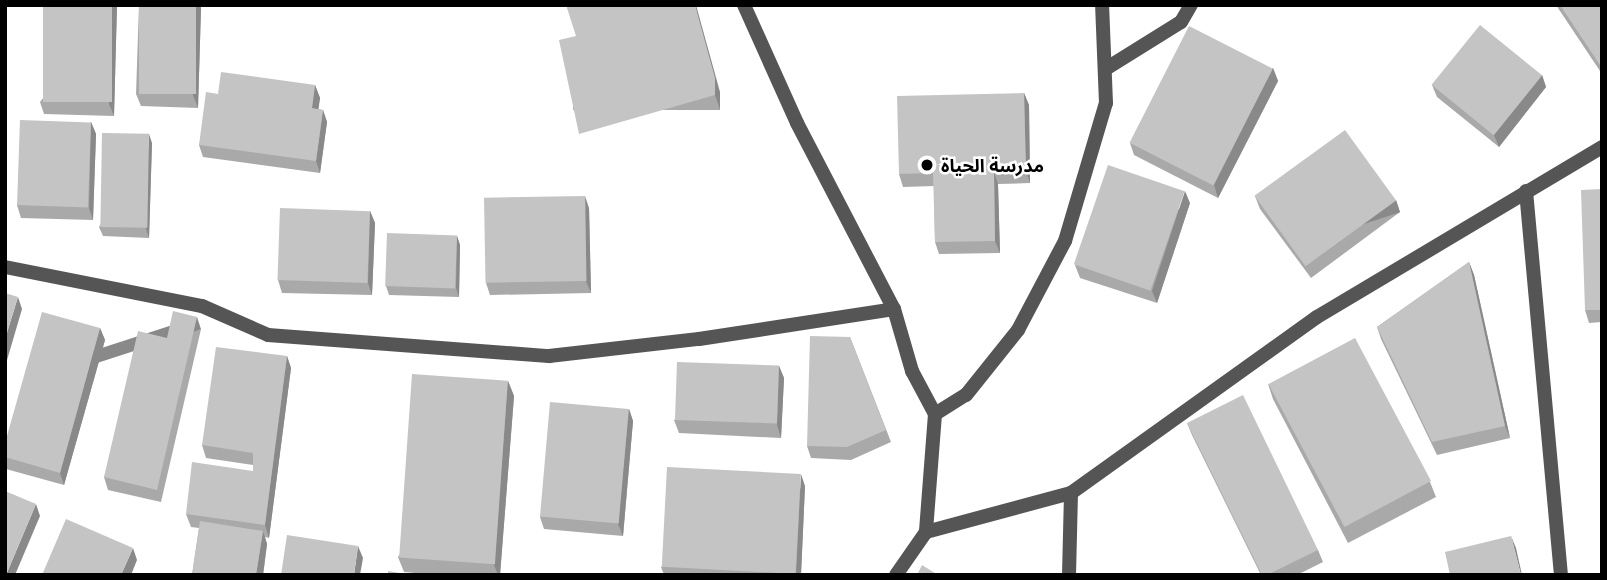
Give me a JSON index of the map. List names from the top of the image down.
{
  "places": ["مدرسة الحياة"]
}
